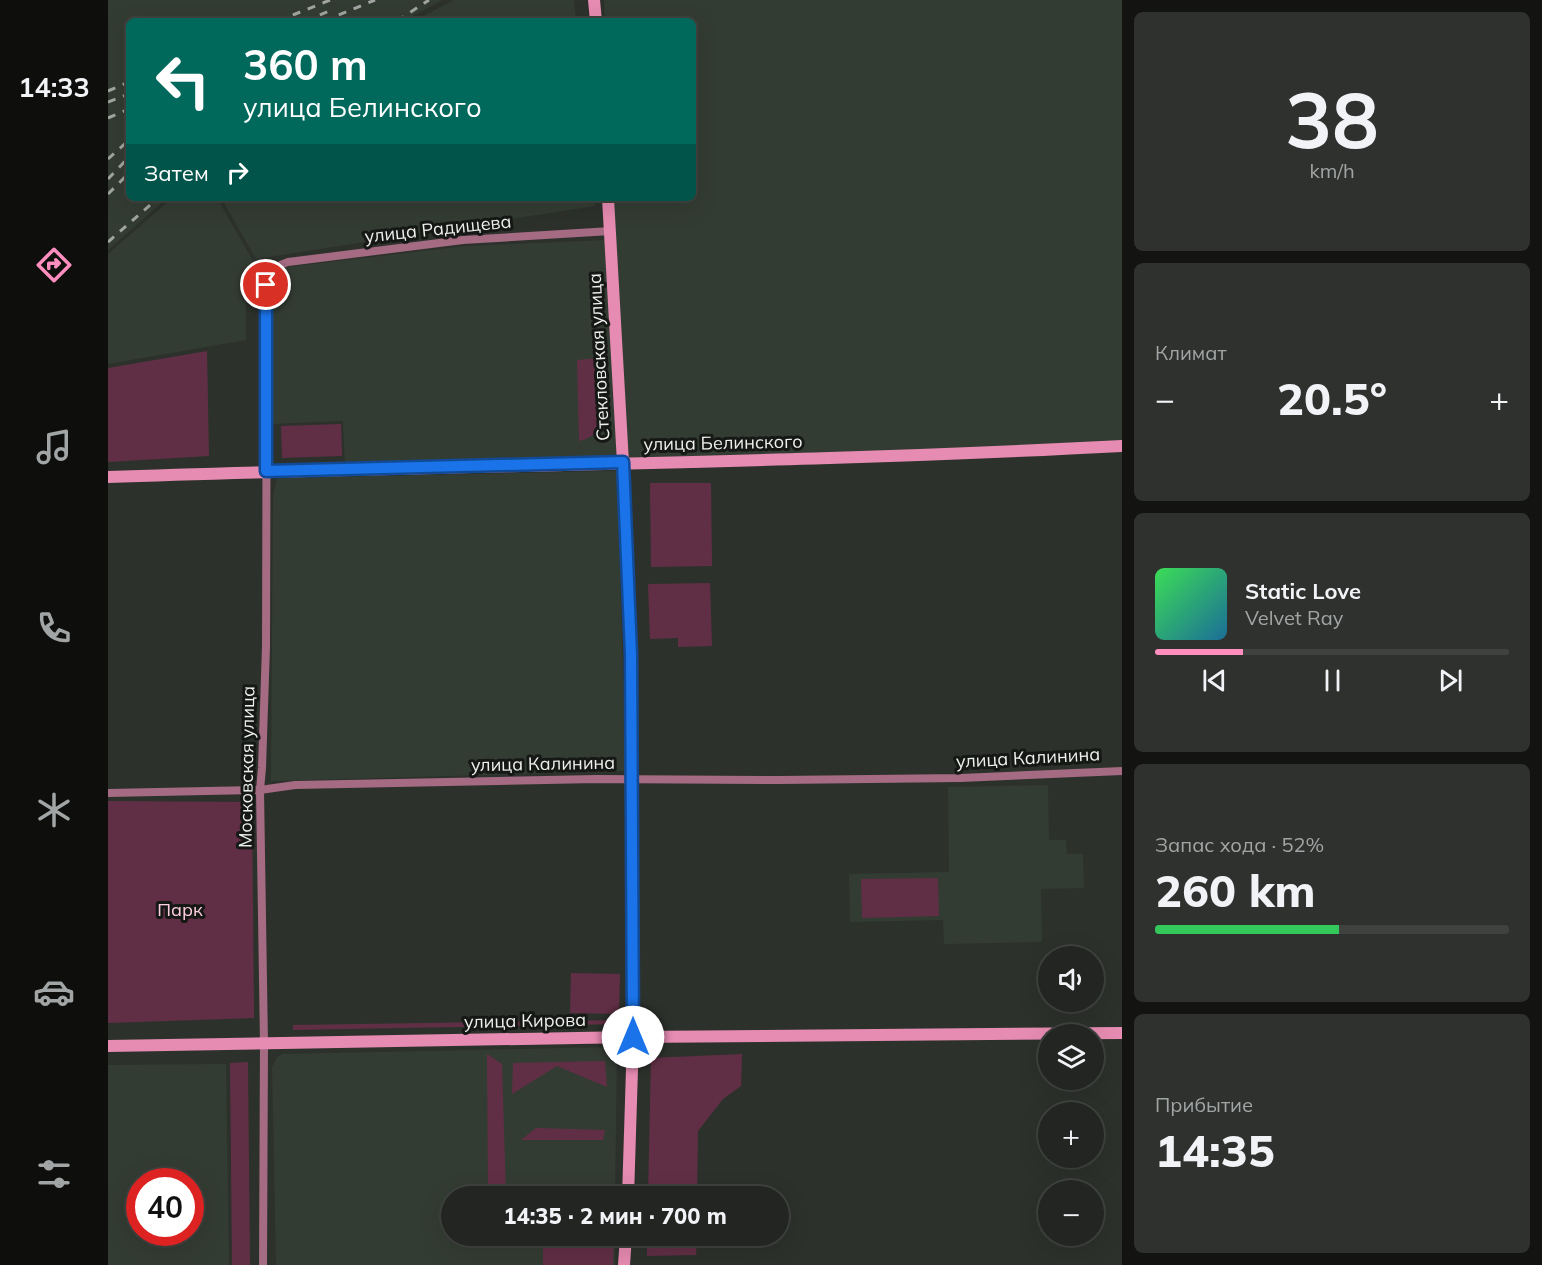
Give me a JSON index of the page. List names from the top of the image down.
{
  "streets": {
    "street": [
      "улица Радищева",
      "Стекловская улица",
      "улица Белинского",
      "улица Калинина",
      "Московская улица",
      "улица Кирова"
    ]
  },
  "crossings": [
    ["улица Радищева", "Стекловская улица"],
    ["улица Радищева", "Московская улица"],
    ["Стекловская улица", "улица Белинского"],
    ["Стекловская улица", "улица Калинина"],
    ["Стекловская улица", "улица Кирова"],
    ["улица Белинского", "Московская улица"],
    ["улица Калинина", "Московская улица"],
    ["Московская улица", "улица Кирова"]
  ],
  "parks": ["Парк"],
  "page": {
    "tabs": "14:33",
    "tile": [
      ["38", "km/h"],
      "Климат",
      ["Запас хода · 52%", "260 km"],
      ["Прибытие", "14:35"]
    ],
    "turn": ["360 m", "улица Белинского"],
    "then": "Затем",
    "heat": ["−", "20.5°", "+"],
    "song": ["Static Love", "Velvet Ray"],
    "map_buttons": ["+", "−"],
    "limit": "40",
    "trip": "14:35 · 2 мин · 700 m"
  }
}
